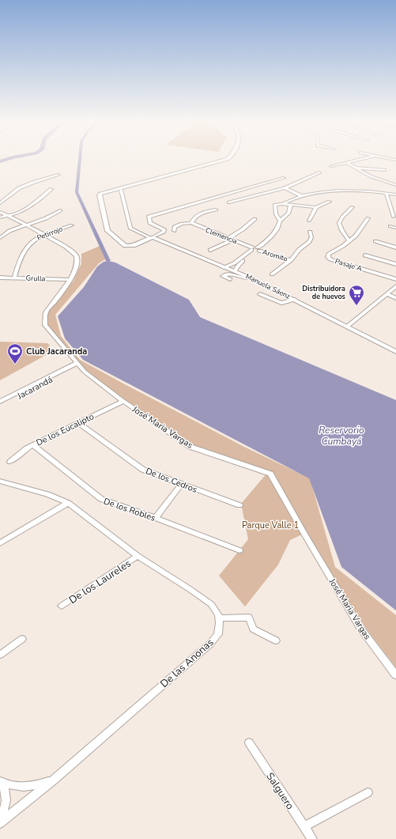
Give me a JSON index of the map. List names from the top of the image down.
{
  "streets": {
    "street": [
      "Petirrojo",
      "Clemencia",
      "Aromito",
      "Pasaje A",
      "Grulla",
      "Manuela Sáenz",
      "Jacarandá",
      "José Maria Vargas",
      "De los Eucalipto",
      "De los Cedros",
      "De los Robles",
      "De los Laureles",
      "De las Anonas",
      "Salguero"
    ]
  },
  "crossings": [
    ["Petirrojo", "Grulla"],
    ["Petirrojo", "José Maria Vargas"],
    ["Clemencia", "Aromito"],
    ["Grulla", "José Maria Vargas"],
    ["Jacarandá", "José Maria Vargas"],
    ["José Maria Vargas", "De los Eucalipto"],
    ["De los Eucalipto", "De los Cedros"],
    ["De los Eucalipto", "De los Robles"]
  ],
  "water": ["Reservorio Cumbayá"],
  "parks": ["Parque Valle 1"],
  "places": {
    "supermarket": ["Distribuidora de huevos"],
    "sports": ["Club Jacaranda"]
  }
}
